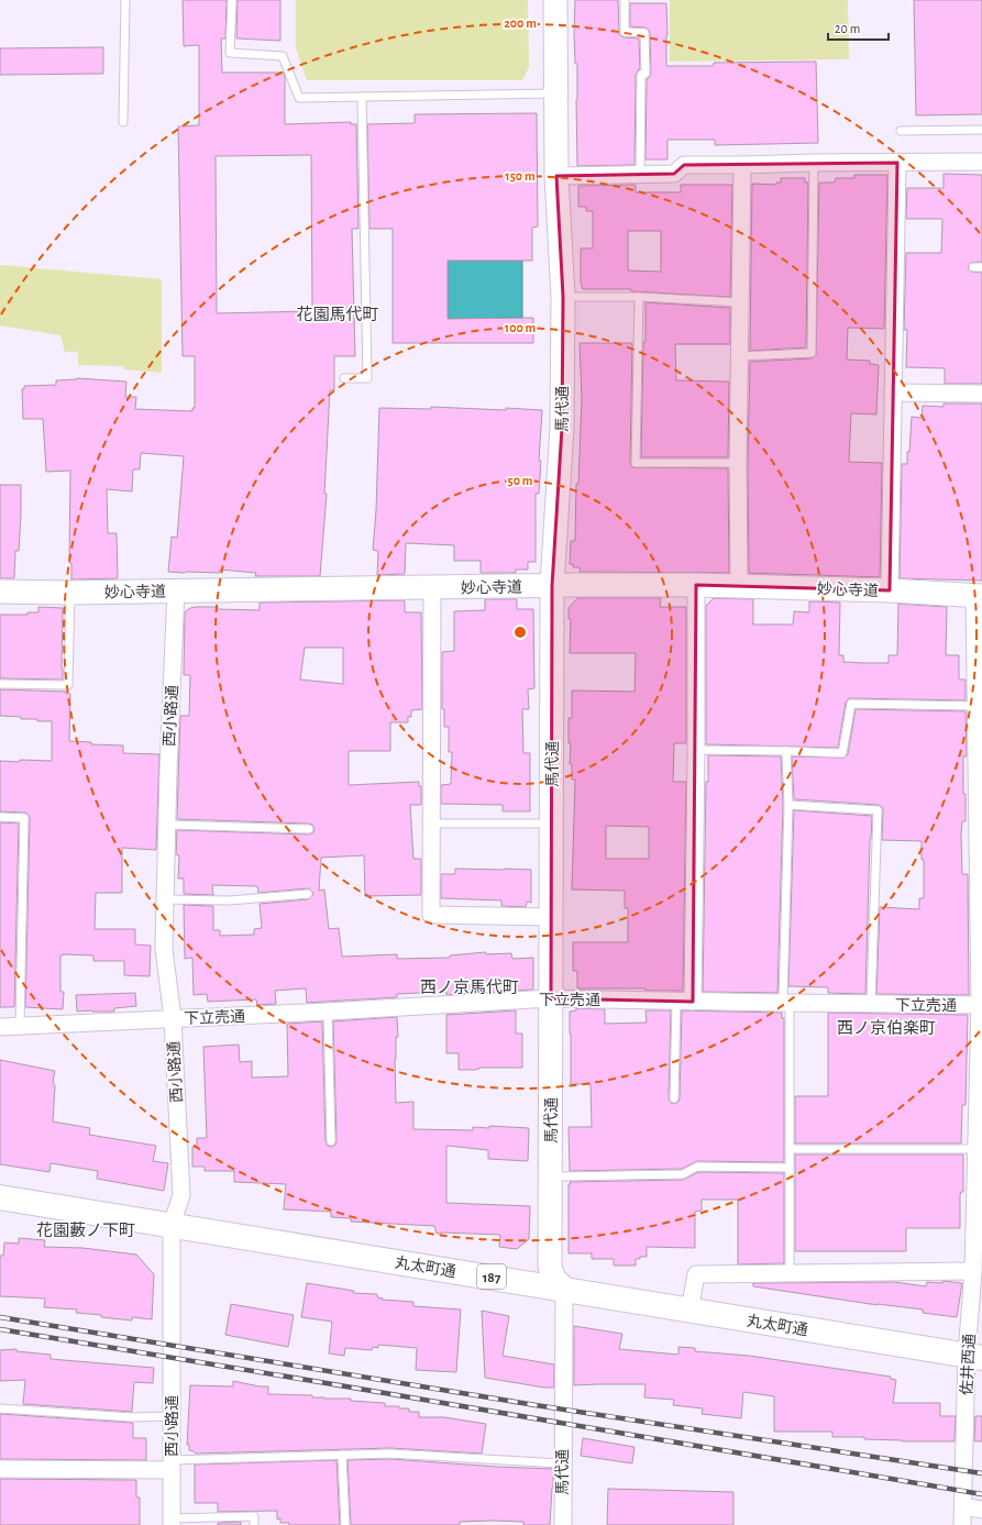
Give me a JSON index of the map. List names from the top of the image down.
{
  "streets": {
    "main road": ["丸太町通", "187"],
    "street": [
      "馬代通",
      "妙心寺道",
      "西小路通",
      "下立売通",
      "佐井西通"
    ]
  },
  "crossings": [
    ["馬代通", "妙心寺道"],
    ["馬代通", "下立売通"],
    ["馬代通", "丸太町通"],
    ["妙心寺道", "西小路通"],
    ["妙心寺道", "佐井西通"],
    ["西小路通", "下立売通"],
    ["西小路通", "丸太町通"],
    ["下立売通", "佐井西通"],
    ["丸太町通", "佐井西通"]
  ],
  "districts": [
    "花園馬代町",
    "西ノ京馬代町",
    "西ノ京伯楽町",
    "花園藪ノ下町"
  ],
  "scale_bar": "20 m",
  "rings": [
    "200 m",
    "150 m",
    "100 m",
    "50 m"
  ]
}
